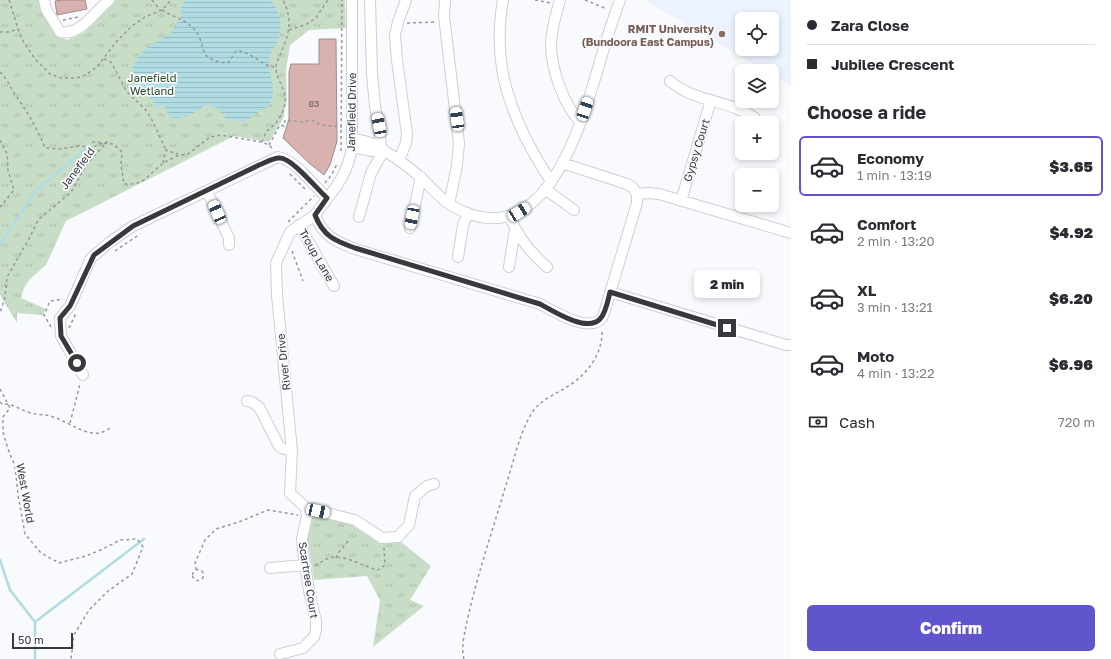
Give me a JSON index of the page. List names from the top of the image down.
{
  "streets": {
    "street": [
      "Janefield Drive",
      "Gypsy Court",
      "Troup Lane",
      "River Drive",
      "Scartree Court"
    ],
    "path": ["Janefield", "West World"]
  },
  "crossings": [
    ["Janefield Drive", "Troup Lane"],
    ["Janefield Drive", "River Drive"],
    ["Troup Lane", "River Drive"],
    ["River Drive", "Scartree Court"]
  ],
  "parks": ["Janefield Wetland"],
  "places": ["RMIT University (Bundoora East Campus)"],
  "house_numbers": ["83"],
  "scale_bar": "50 m",
  "page": {
    "banner": ["Zara Close", "Jubilee Crescent"],
    "map_buttons": ["+", "−"],
    "heading": "Choose a ride",
    "list": [
      {
        "name": "Economy",
        "note": "1 min · 13:19",
        "value": "$3.65"
      },
      {
        "name": "Comfort",
        "note": "2 min · 13:20",
        "value": "$4.92"
      },
      {
        "name": "XL",
        "note": "3 min · 13:21",
        "value": "$6.20"
      },
      {
        "name": "Moto",
        "note": "4 min · 13:22",
        "value": "$6.96"
      }
    ],
    "bubble": "2 min",
    "pay": ["Cash", "720 m"],
    "buttons": "Confirm",
    "scale": "50 m"
  }
}
